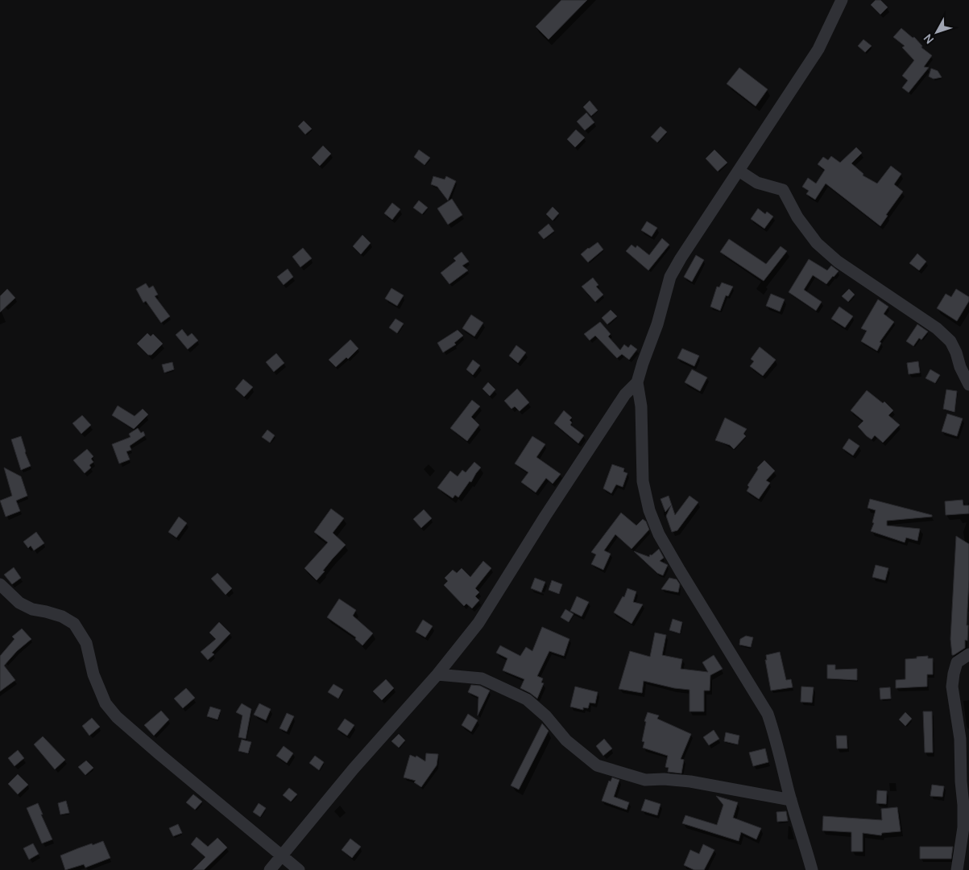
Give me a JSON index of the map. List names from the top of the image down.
{
  "north": "bottom left"
}
